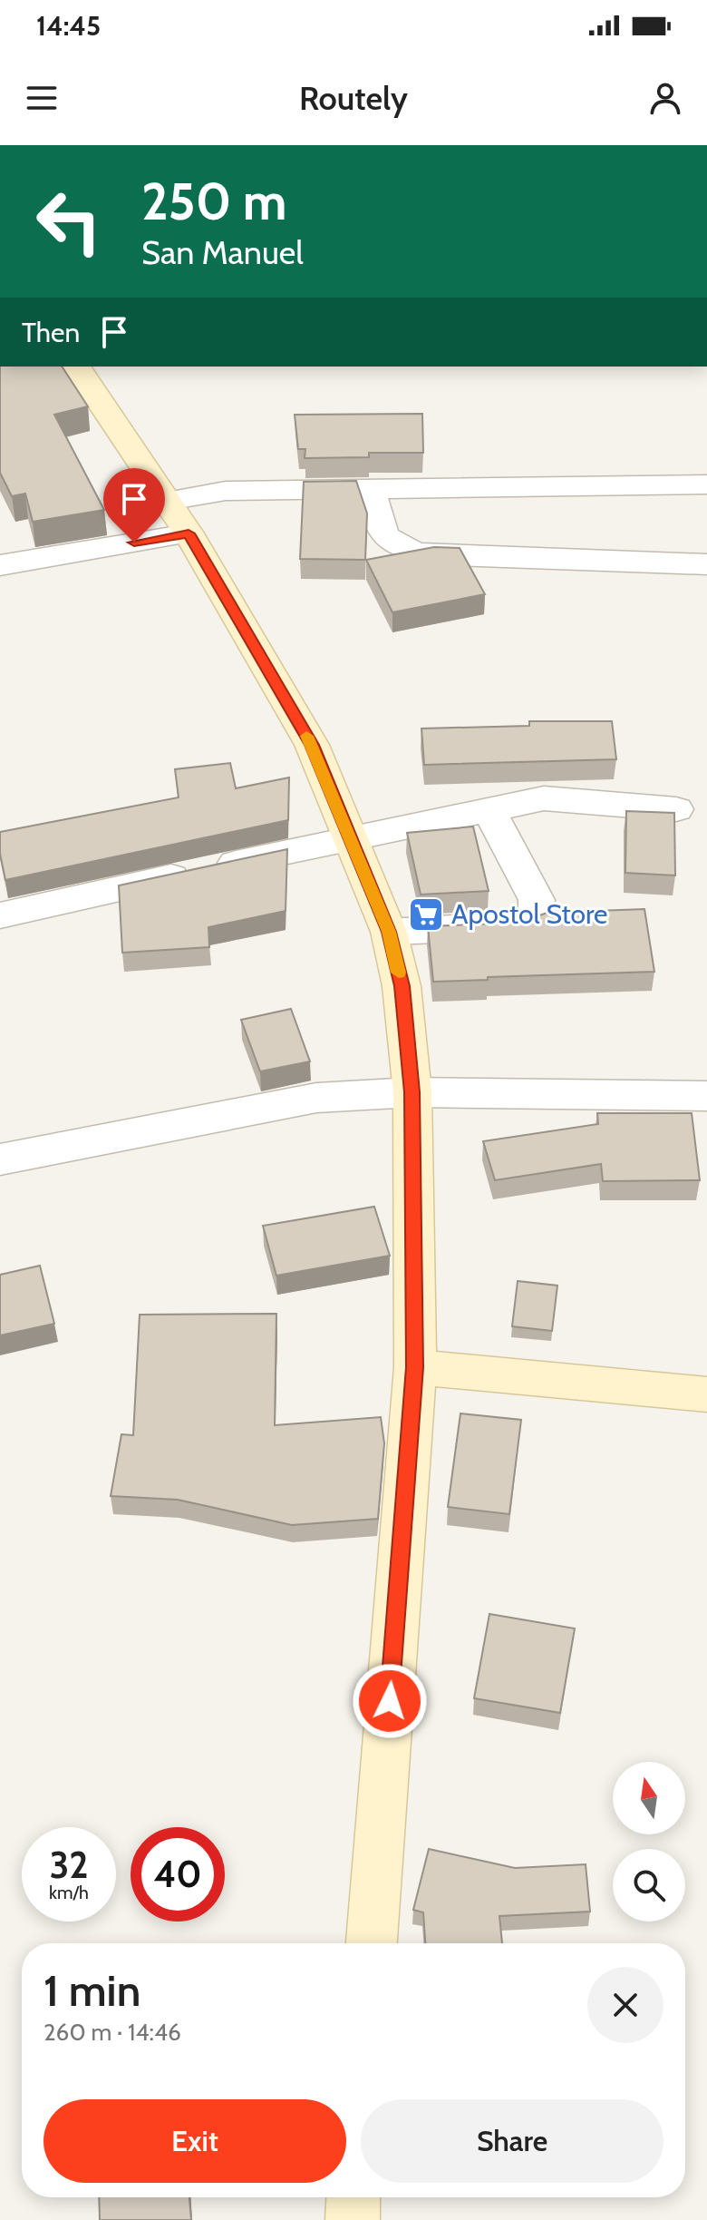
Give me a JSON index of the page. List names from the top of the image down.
{
  "places": {
    "supermarket": ["Apostol Store"]
  },
  "north": "top",
  "page": {
    "status": "14:45",
    "header": "Routely",
    "turn": ["250 m", "San Manuel"],
    "then": "Then",
    "speed": "32 km/h",
    "limit": "40",
    "heading": ["1 min", "260 m · 14:46"],
    "buttons": ["Exit", "Share"]
  }
}
